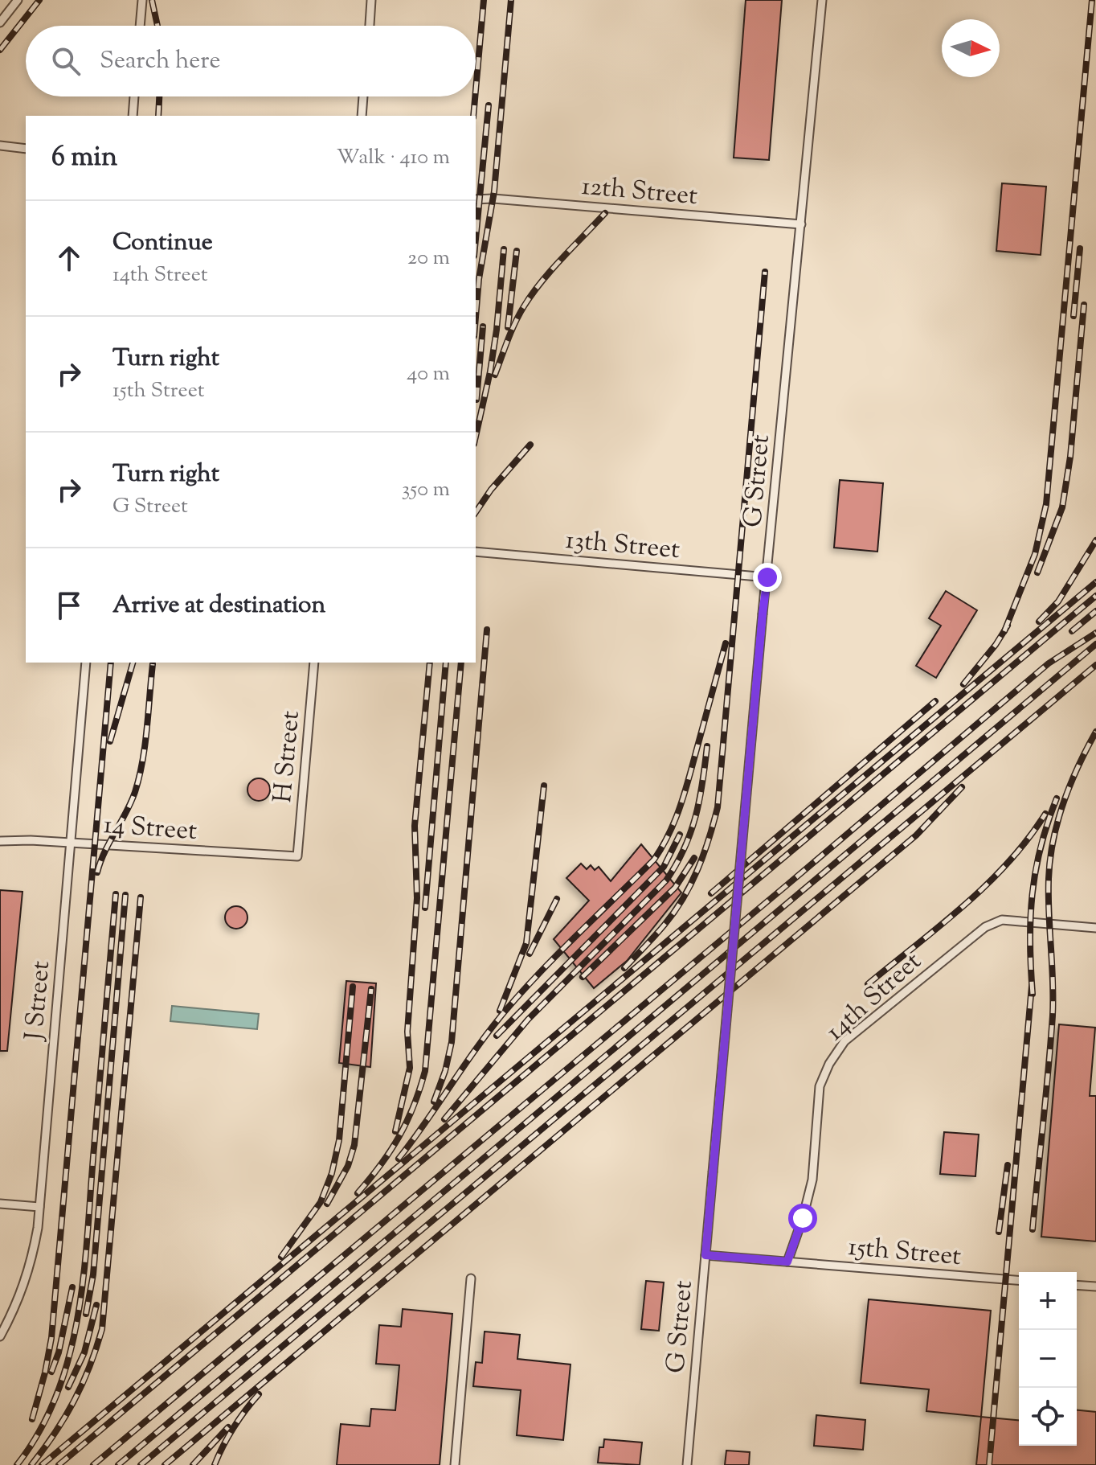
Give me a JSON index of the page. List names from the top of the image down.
{
  "streets": {
    "lane": [
      "12th Street",
      "G Street",
      "13th Street",
      "H Street",
      "14 Street",
      "14th Street",
      "J Street",
      "15th Street"
    ]
  },
  "crossings": [
    ["12th Street", "G Street"],
    ["G Street", "13th Street"],
    ["G Street", "15th Street"],
    ["H Street", "14 Street"],
    ["14 Street", "J Street"],
    ["14th Street", "15th Street"]
  ],
  "north": "right",
  "page": {
    "search": "Search here",
    "heading": ["6 min", "Walk · 410 m"],
    "list": [
      ["Continue", "14th Street", "20 m"],
      ["Turn right", "15th Street", "40 m"],
      ["Turn right", "G Street", "350 m"],
      "Arrive at destination"
    ],
    "map_buttons": ["+", "−"]
  }
}
